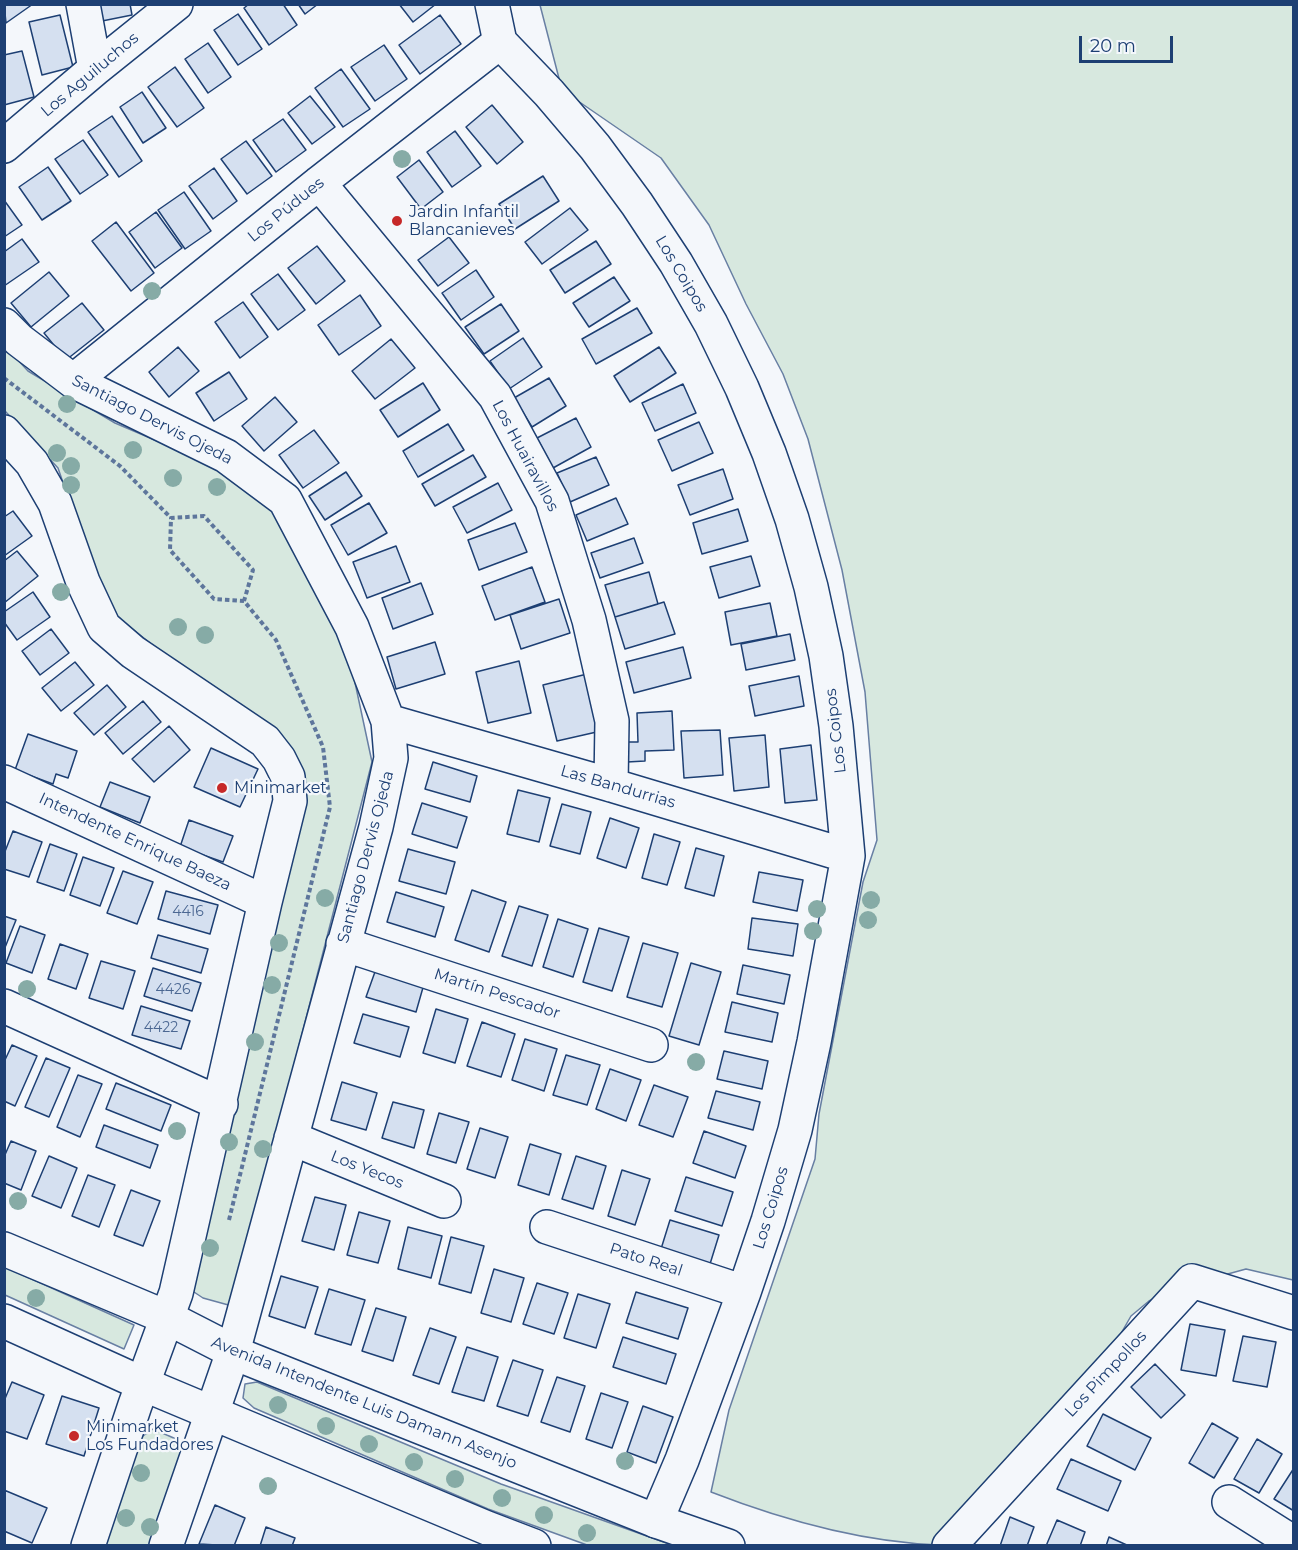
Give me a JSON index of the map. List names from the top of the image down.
{
  "streets": {
    "street": [
      "Los Aguiluchos",
      "Los Púdues",
      "Los Coipos",
      "Santiago Dervis Ojeda",
      "Los Huairavillos",
      "Las Bandurrias",
      "Intendente Enrique Baeza",
      "Martín Pescador",
      "Los Yecos",
      "Pato Real",
      "Los Pimpollos",
      "Avenida Intendente Luis Damann Asenjo"
    ]
  },
  "crossings": [
    ["Los Púdues", "Los Coipos"],
    ["Los Púdues", "Santiago Dervis Ojeda"],
    ["Los Púdues", "Los Huairavillos"],
    ["Los Coipos", "Las Bandurrias"],
    ["Los Coipos", "Pato Real"],
    ["Los Coipos", "Avenida Intendente Luis Damann Asenjo"],
    ["Santiago Dervis Ojeda", "Las Bandurrias"],
    ["Santiago Dervis Ojeda", "Martín Pescador"],
    ["Santiago Dervis Ojeda", "Los Yecos"],
    ["Santiago Dervis Ojeda", "Avenida Intendente Luis Damann Asenjo"],
    ["Los Huairavillos", "Las Bandurrias"]
  ],
  "places": ["Jardin Infantil Blancanieves", "Minimarket", "Minimarket Los Fundadores"],
  "house_numbers": ["4416", "4426", "4422"],
  "scale_bar": "20 m"
}
